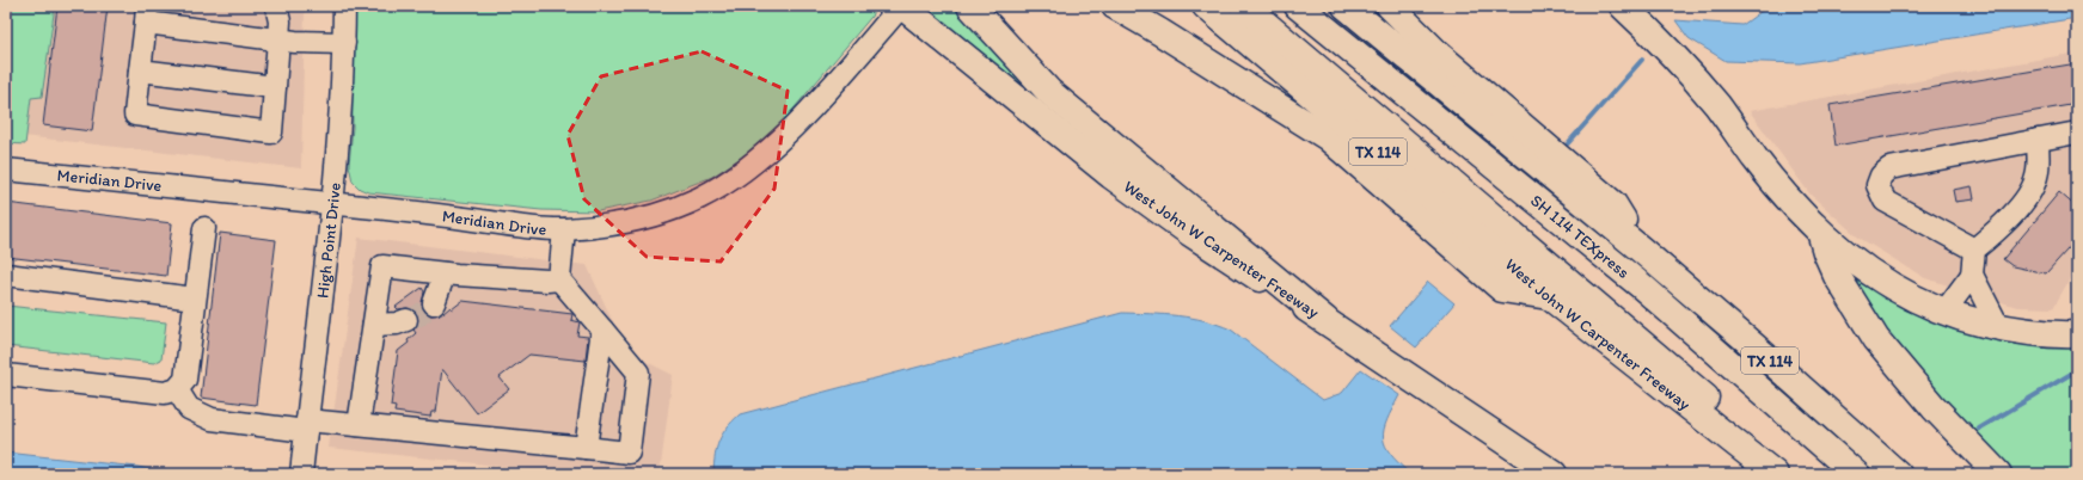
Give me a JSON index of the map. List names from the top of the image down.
{
  "streets": {
    "main road": ["TX 114", "SH 114 TEXpress", "West John W Carpenter Freeway"],
    "street": ["Meridian Drive", "High Point Drive"]
  },
  "crossings": [
    ["Meridian Drive", "High Point Drive"],
    ["Meridian Drive", "West John W Carpenter Freeway"]
  ]
}
